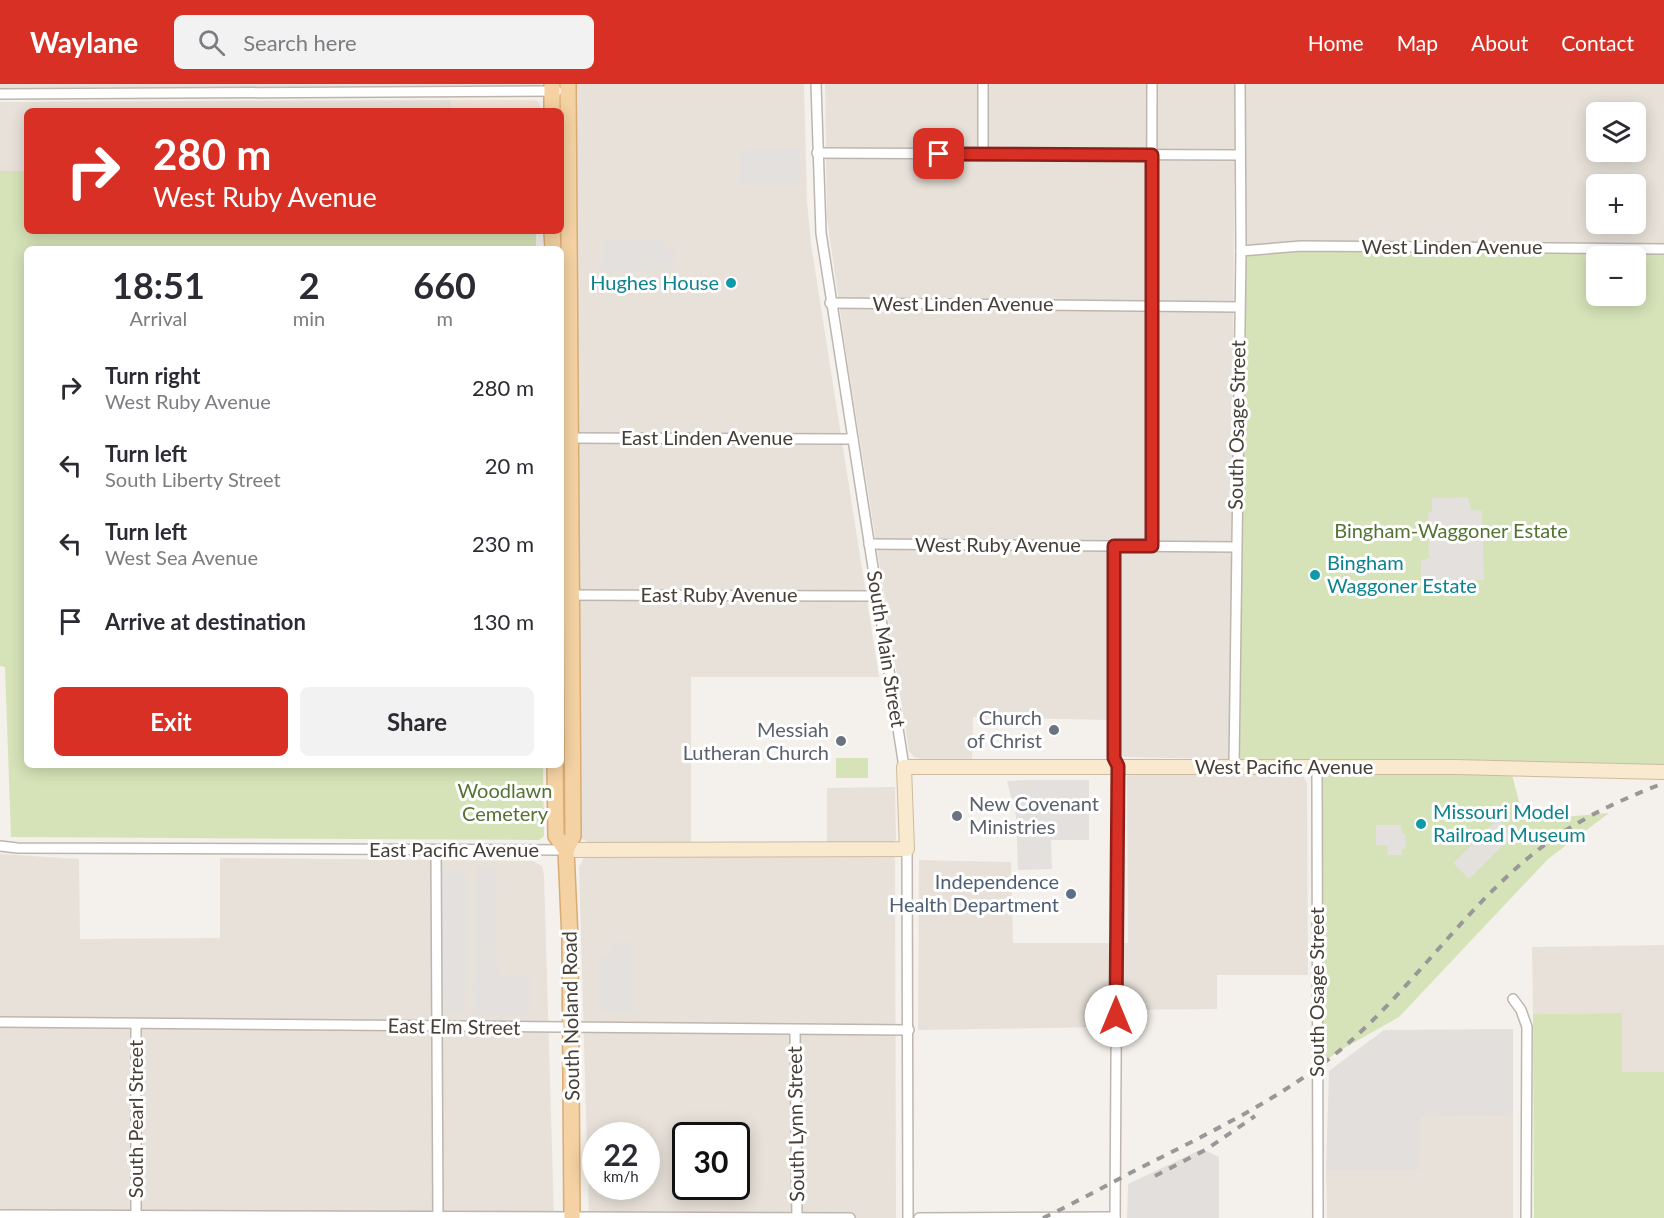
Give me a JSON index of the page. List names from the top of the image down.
{
  "streets": {
    "main road": ["South Noland Road"],
    "street": [
      "West Linden Avenue",
      "South Osage Street",
      "East Linden Avenue",
      "West Ruby Avenue",
      "East Ruby Avenue",
      "South Main Street",
      "West Pacific Avenue",
      "East Pacific Avenue",
      "East Elm Street",
      "South Pearl Street",
      "South Lynn Street"
    ]
  },
  "crossings": [
    ["West Linden Avenue", "South Osage Street"],
    ["West Linden Avenue", "South Main Street"],
    ["South Osage Street", "West Ruby Avenue"],
    ["South Osage Street", "West Pacific Avenue"],
    ["East Linden Avenue", "South Main Street"],
    ["East Linden Avenue", "South Noland Road"],
    ["West Ruby Avenue", "South Main Street"],
    ["East Ruby Avenue", "South Main Street"],
    ["East Ruby Avenue", "South Noland Road"],
    ["South Main Street", "West Pacific Avenue"],
    ["South Main Street", "East Pacific Avenue"],
    ["South Main Street", "East Elm Street"],
    ["East Pacific Avenue", "South Noland Road"],
    ["South Noland Road", "East Elm Street"],
    ["East Elm Street", "South Pearl Street"],
    ["East Elm Street", "South Lynn Street"]
  ],
  "parks": ["Bingham-Waggoner Estate", "Woodlawn Cemetery"],
  "places": [
    "Hughes House",
    "Bingham Waggoner Estate",
    "Church of Christ",
    "Messiah Lutheran Church",
    "New Covenant Ministries",
    "Missouri Model Railroad Museum",
    "Independence Health Department"
  ],
  "page": {
    "header": "Waylane",
    "search": "Search here",
    "nav": [
      "Home",
      "Map",
      "About",
      "Contact"
    ],
    "map_buttons": ["+", "−"],
    "turn": ["280 m", "West Ruby Avenue"],
    "eta": [
      "18:51",
      "Arrival",
      "2",
      "min",
      "660",
      "m"
    ],
    "list": [
      {
        "name": "Turn right",
        "note": "West Ruby Avenue",
        "value": "280 m"
      },
      {
        "name": "Turn left",
        "note": "South Liberty Street",
        "value": "20 m"
      },
      {
        "name": "Turn left",
        "note": "West Sea Avenue",
        "value": "230 m"
      },
      {
        "name": "Arrive at destination",
        "value": "130 m"
      }
    ],
    "buttons": ["Exit", "Share"],
    "speed": "22 km/h",
    "limit": "30"
  }
}
